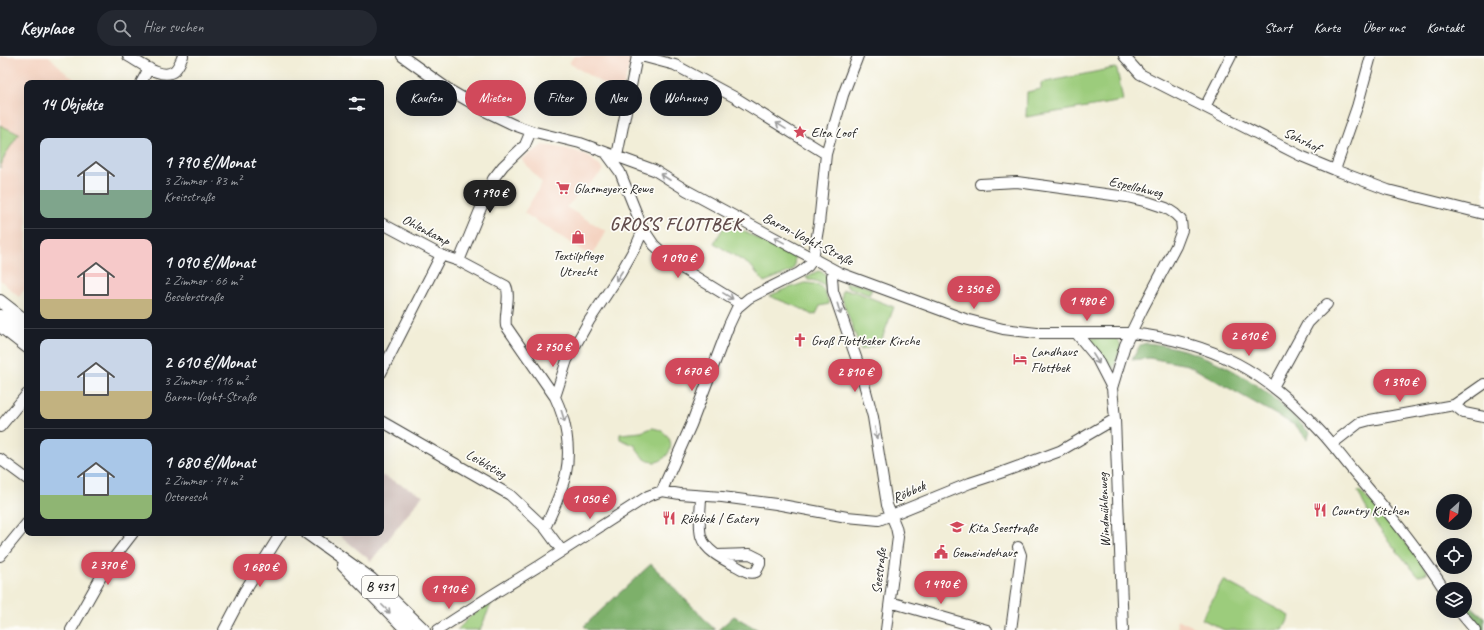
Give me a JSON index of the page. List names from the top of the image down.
{
  "streets": {
    "main road": ["B 431"],
    "street": [
      "Sohrhof",
      "Espellohweg",
      "Ohlenkamp",
      "Baron-Voght-Straße",
      "Leiblstieg",
      "Röbbek",
      "Windmühlenweg",
      "Seestraße"
    ]
  },
  "crossings": [
    ["Espellohweg", "Baron-Voght-Straße"],
    ["Espellohweg", "Windmühlenweg"],
    ["Baron-Voght-Straße", "Windmühlenweg"],
    ["Baron-Voght-Straße", "Seestraße"],
    ["Röbbek", "Windmühlenweg"],
    ["Röbbek", "Seestraße"]
  ],
  "one_way": ["Seestraße"],
  "districts": ["GROSS FLOTTBEK"],
  "places": {
    "place": ["Elsa Loof"],
    "supermarket": ["Glasmeyers Rewe"],
    "shop": ["Textilpflege Utrecht"],
    "church": ["Groß Flottbeker Kirche"],
    "hotel": ["Landhaus Flottbek"],
    "restaurant": ["Country Kitchen", "Röbbek | Eatery"],
    "school or university": ["Kita Seestraße"],
    "public building": ["Gemeindehaus"]
  },
  "north": "bottom left",
  "page": {
    "header": "Keyplace",
    "search": "Hier suchen",
    "nav": [
      "Start",
      "Karte",
      "Über uns",
      "Kontakt"
    ],
    "chip": [
      "Kaufen",
      "Mieten",
      "Filter",
      "Neu",
      "Wohnung"
    ],
    "heading": "14 Objekte",
    "list": [
      {
        "name": "1 790 €/Monat",
        "note": "3 Zimmer · 83 m² · Kreisstraße"
      },
      {
        "name": "1 090 €/Monat",
        "note": "2 Zimmer · 66 m² · Beselerstraße"
      },
      {
        "name": "2 610 €/Monat",
        "note": "3 Zimmer · 116 m² · Baron-Voght-Straße"
      },
      {
        "name": "1 680 €/Monat",
        "note": "2 Zimmer · 74 m² · Osteresch"
      }
    ],
    "price": [
      "1 790 €",
      "1 090 €",
      "2 350 €",
      "1 480 €",
      "2 610 €",
      "2 750 €",
      "1 670 €",
      "2 810 €",
      "1 390 €",
      "1 050 €",
      "2 370 €",
      "1 680 €",
      "1 490 €",
      "1 910 €"
    ]
  }
}
